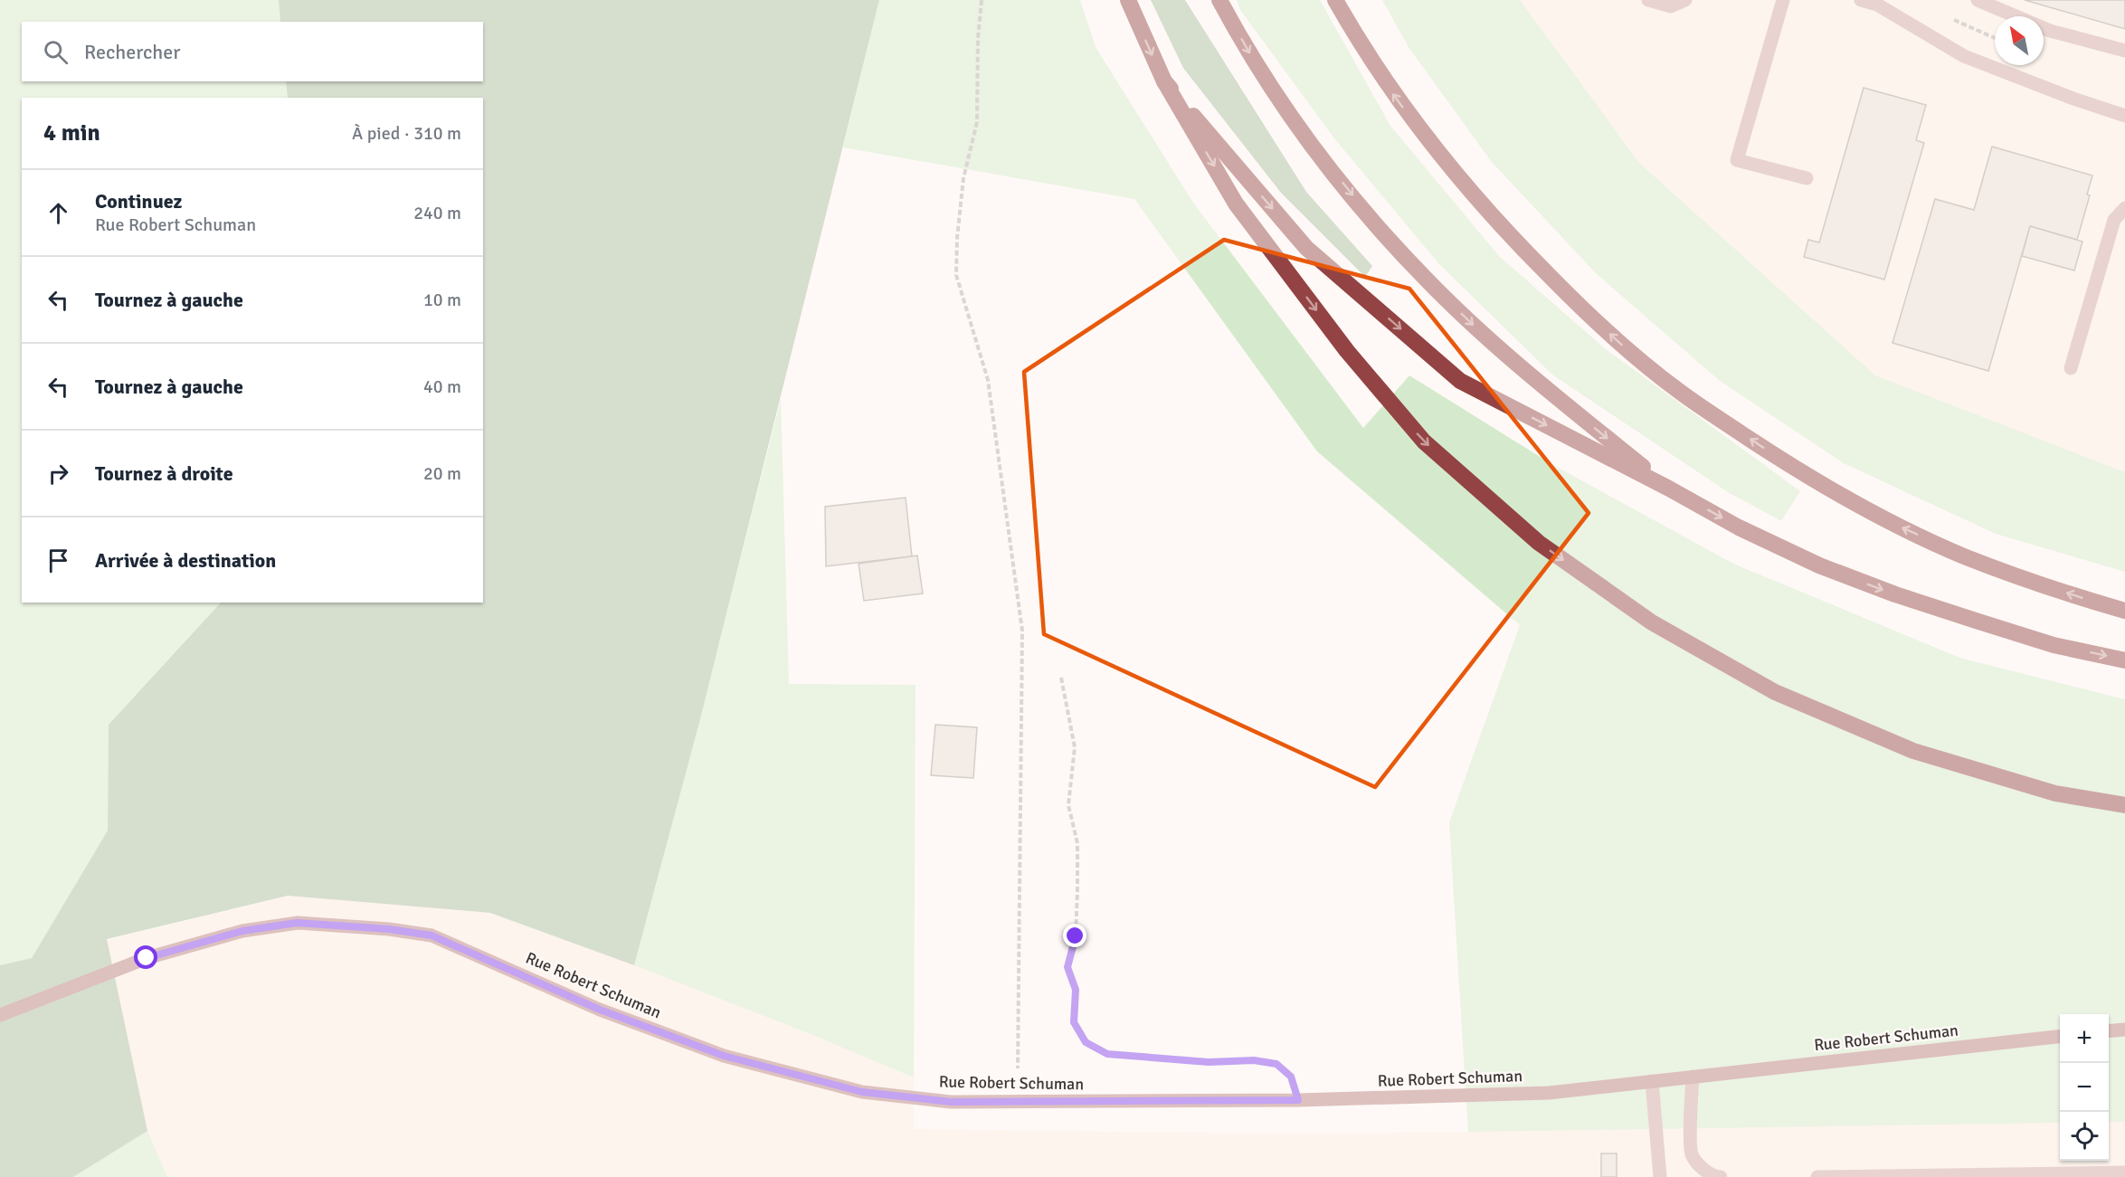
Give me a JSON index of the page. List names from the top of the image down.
{
  "streets": {
    "street": ["Rue Robert Schuman"]
  },
  "north": "top left",
  "page": {
    "search": "Rechercher",
    "heading": ["4 min", "À pied · 310 m"],
    "list": [
      ["Continuez", "Rue Robert Schuman", "240 m"],
      ["Tournez à gauche", "10 m"],
      ["Tournez à gauche", "40 m"],
      ["Tournez à droite", "20 m"],
      "Arrivée à destination"
    ],
    "map_buttons": ["+", "−"]
  }
}
